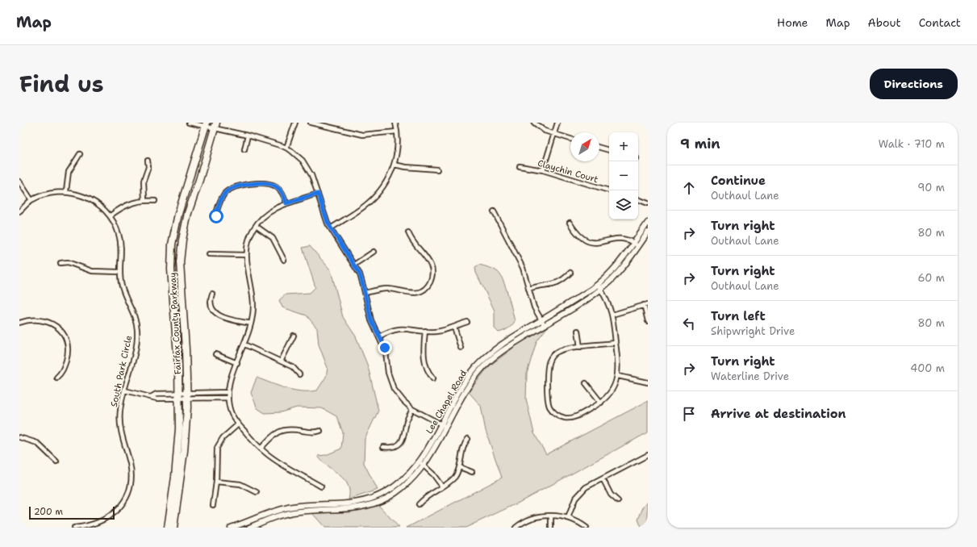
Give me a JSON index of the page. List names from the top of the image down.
{
  "streets": {
    "highway": ["Fairfax County Parkway"],
    "main road": ["Lee Chapel Road"],
    "street": ["Claychin Court", "South Park Circle"]
  },
  "scale_bar": "200 m",
  "north": "top right",
  "page": {
    "header": "Map",
    "nav": [
      "Home",
      "Map",
      "About",
      "Contact"
    ],
    "title": "Find us",
    "buttons": "Directions",
    "heading": ["9 min", "Walk · 710 m"],
    "map_buttons": ["+", "−"],
    "list": [
      ["Continue", "Outhaul Lane", "90 m"],
      ["Turn right", "Outhaul Lane", "80 m"],
      ["Turn right", "Outhaul Lane", "60 m"],
      ["Turn left", "Shipwright Drive", "80 m"],
      ["Turn right", "Waterline Drive", "400 m"],
      "Arrive at destination"
    ],
    "scale": "200 m"
  }
}
